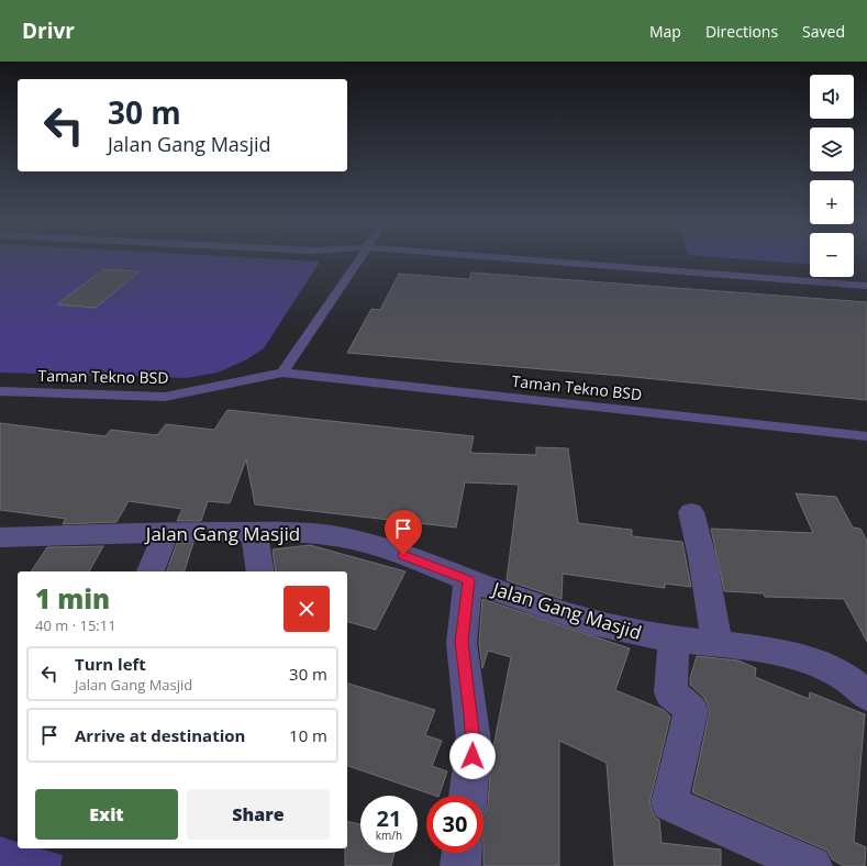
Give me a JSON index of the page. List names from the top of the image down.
{
  "streets": {
    "street": ["Jalan Gang Masjid"],
    "lane": ["Taman Tekno BSD"]
  },
  "page": {
    "header": "Drivr",
    "nav": ["Map", "Directions", "Saved"],
    "map_buttons": ["+", "−"],
    "turn": ["30 m", "Jalan Gang Masjid"],
    "heading": ["1 min", "40 m · 15:11"],
    "list": [
      {
        "name": "Turn left",
        "note": "Jalan Gang Masjid",
        "value": "30 m"
      },
      {
        "name": "Arrive at destination",
        "value": "10 m"
      }
    ],
    "buttons": ["Exit", "Share"],
    "speed": "21 km/h",
    "limit": "30"
  }
}
